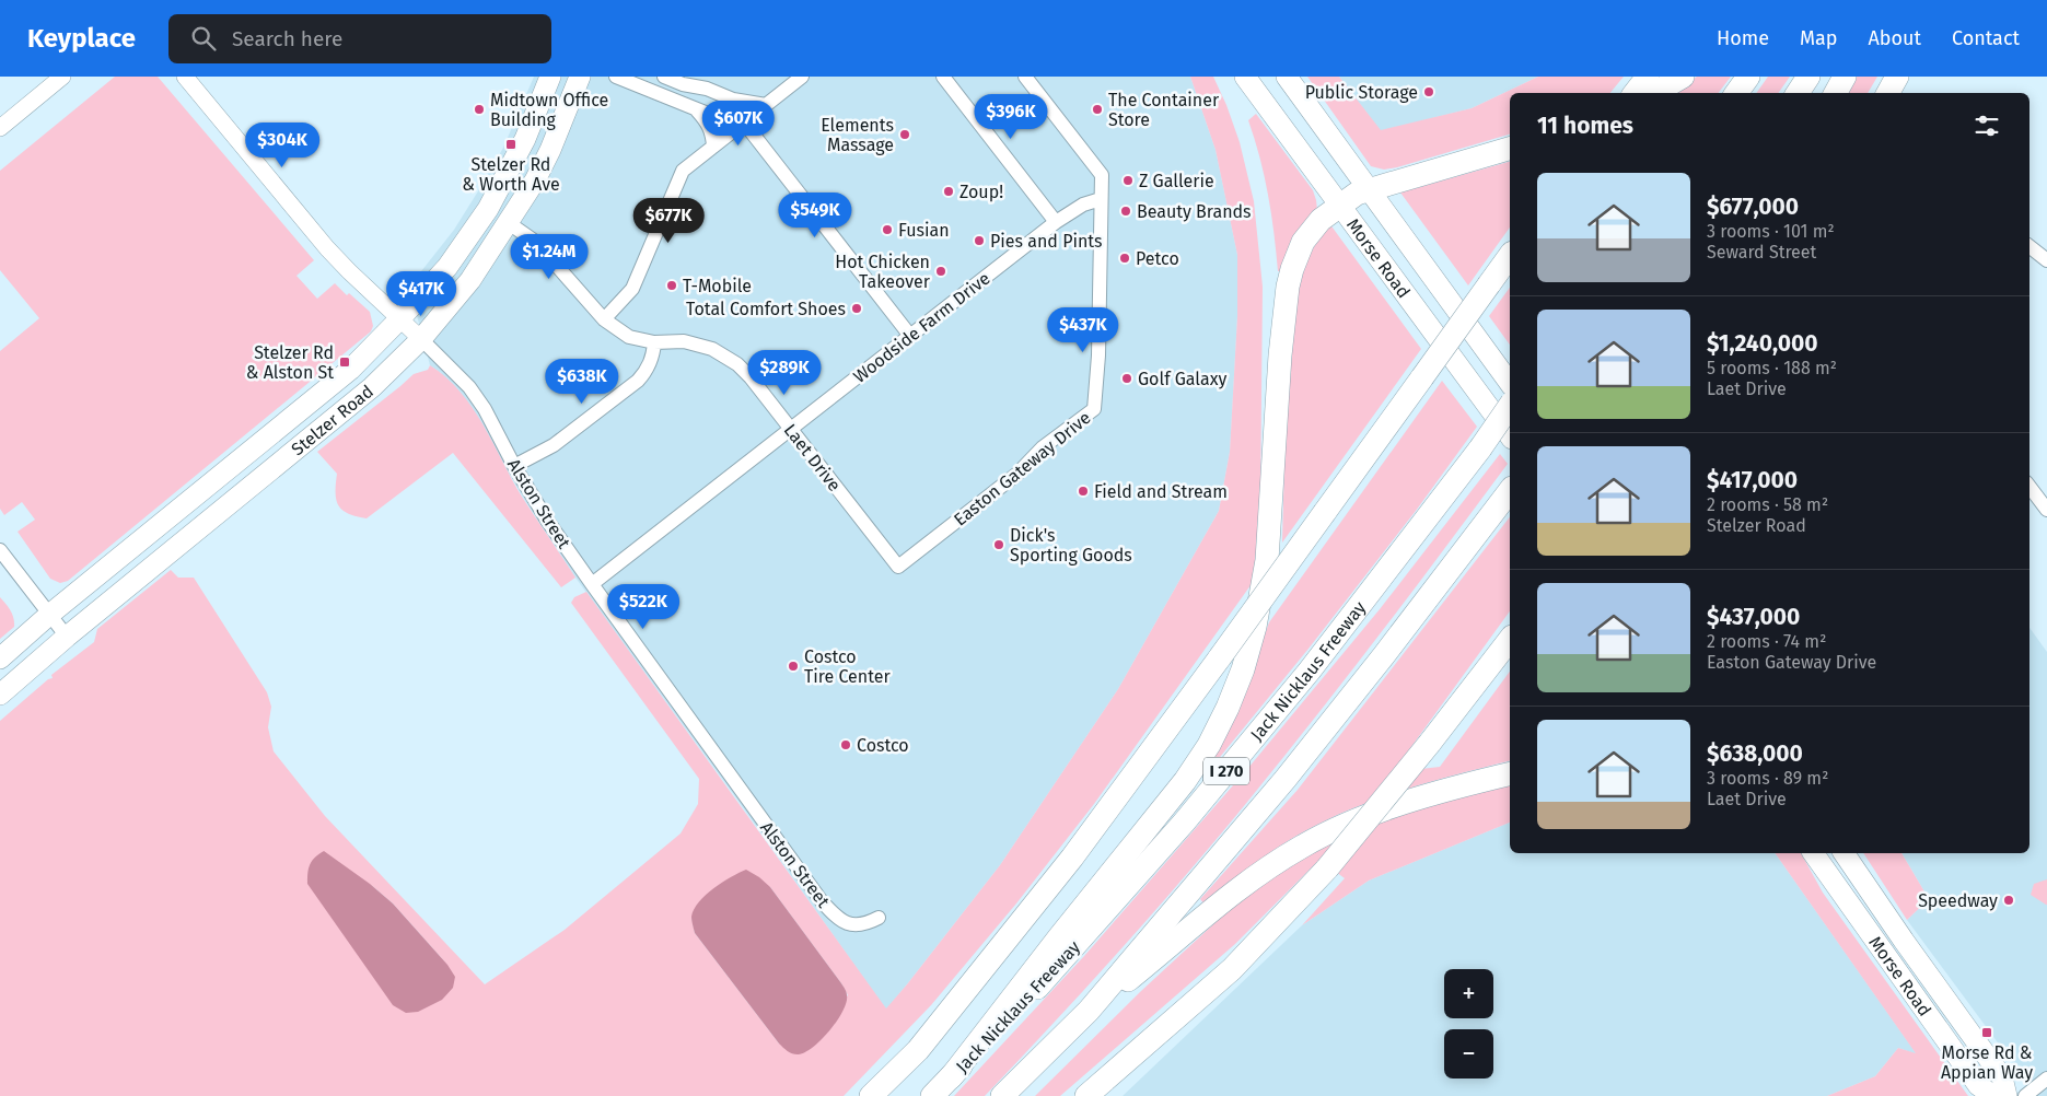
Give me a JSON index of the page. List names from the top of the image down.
{
  "streets": {
    "highway": ["Jack Nicklaus Freeway", "I 270"],
    "main road": ["Morse Road", "Stelzer Road"],
    "street": [
      "Woodside Farm Drive",
      "Laet Drive",
      "Easton Gateway Drive",
      "Alston Street"
    ]
  },
  "crossings": [
    ["Woodside Farm Drive", "Laet Drive"],
    ["Woodside Farm Drive", "Easton Gateway Drive"],
    ["Woodside Farm Drive", "Alston Street"],
    ["Stelzer Road", "Laet Drive"],
    ["Stelzer Road", "Alston Street"],
    ["Laet Drive", "Easton Gateway Drive"]
  ],
  "places": {
    "other": [
      "Public Storage",
      "Midtown Office Building",
      "The Container Store",
      "Elements Massage",
      "Z Gallerie",
      "Zoup!",
      "Beauty Brands",
      "Fusian",
      "Pies and Pints",
      "Petco",
      "Hot Chicken Takeover",
      "T-Mobile",
      "Total Comfort Shoes",
      "Golf Galaxy",
      "Field and Stream",
      "Dick's Sporting Goods",
      "Costco Tire Center",
      "Costco",
      "Speedway"
    ],
    "transit": ["Stelzer Rd & Worth Ave", "Stelzer Rd & Alston St", "Morse Rd & Appian Way"]
  },
  "page": {
    "header": "Keyplace",
    "search": "Search here",
    "nav": [
      "Home",
      "Map",
      "About",
      "Contact"
    ],
    "heading": "11 homes",
    "price": [
      "$396K",
      "$607K",
      "$304K",
      "$549K",
      "$677K",
      "$1.24M",
      "$417K",
      "$437K",
      "$289K",
      "$638K",
      "$522K"
    ],
    "list": [
      {
        "name": "$677,000",
        "note": "3 rooms · 101 m² · Seward Street"
      },
      {
        "name": "$1,240,000",
        "note": "5 rooms · 188 m² · Laet Drive"
      },
      {
        "name": "$417,000",
        "note": "2 rooms · 58 m² · Stelzer Road"
      },
      {
        "name": "$437,000",
        "note": "2 rooms · 74 m² · Easton Gateway Drive"
      },
      {
        "name": "$638,000",
        "note": "3 rooms · 89 m² · Laet Drive"
      }
    ],
    "map_buttons": ["+", "−"]
  }
}
